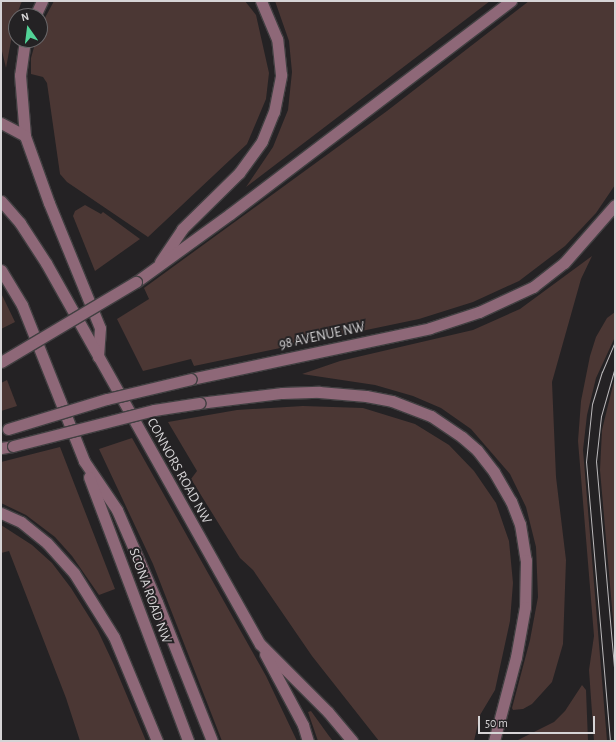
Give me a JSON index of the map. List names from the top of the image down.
{
  "streets": {
    "main road": ["98 AVENUE NW", "CONNORS ROAD NW", "SCONA ROAD NW"]
  },
  "scale_bar": "50 m",
  "north": "top"
}
